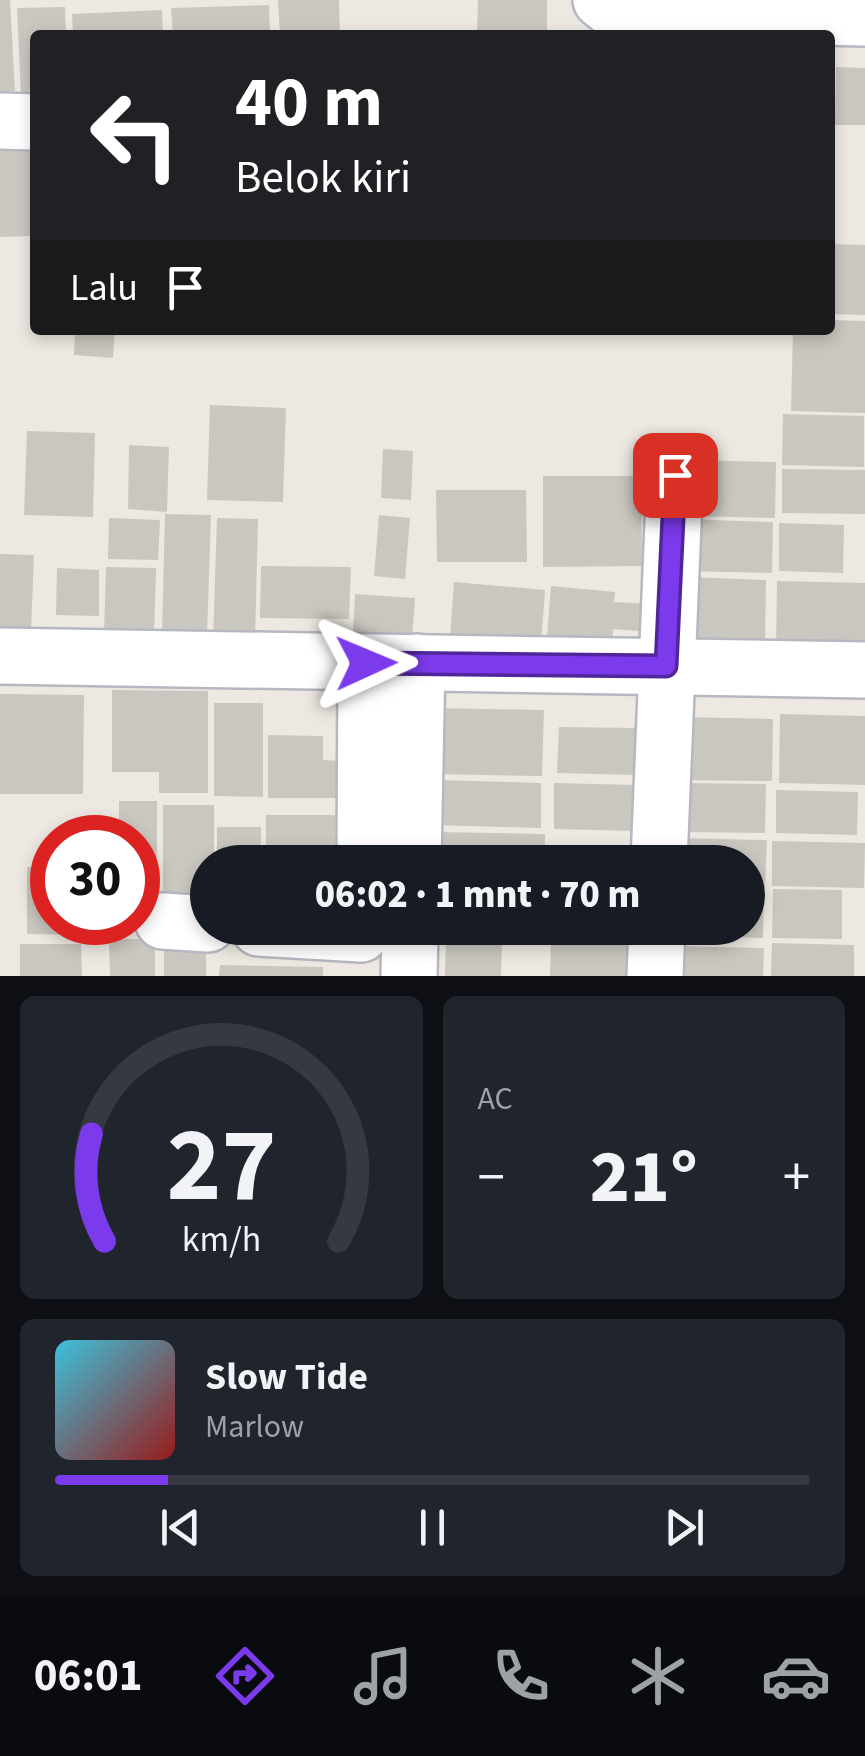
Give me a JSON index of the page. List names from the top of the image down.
{
  "page": {
    "turn": ["40 m", "Belok kiri"],
    "then": "Lalu",
    "limit": "30",
    "trip": "06:02 · 1 mnt · 70 m",
    "tile": "AC",
    "heat": ["−", "21°", "+"],
    "song": ["Slow Tide", "Marlow"],
    "tabs": "06:01",
    "gauge": ["27", "km/h"]
  }
}
